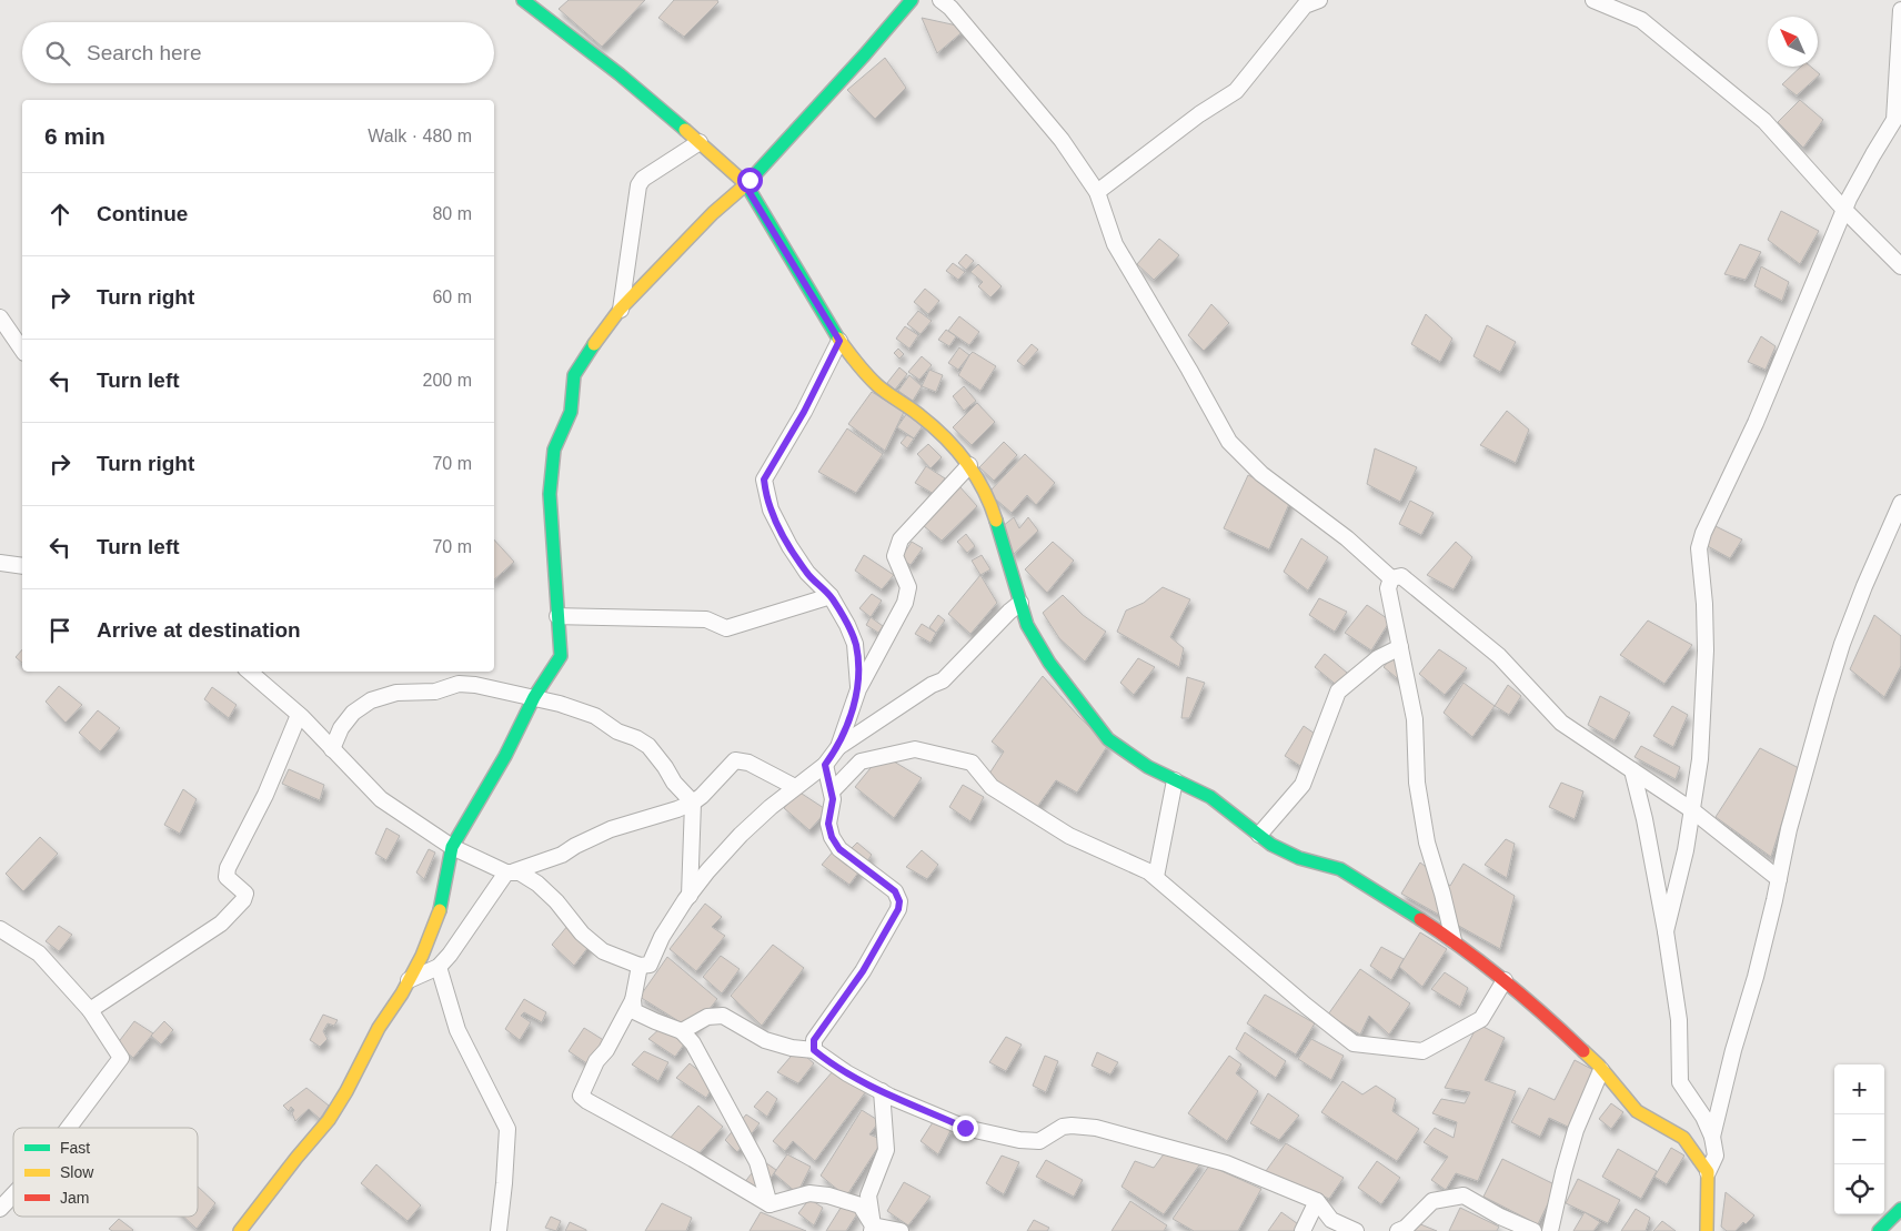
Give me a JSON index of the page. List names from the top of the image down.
{
  "legend": ["Fast", "Slow", "Jam"],
  "north": "top left",
  "page": {
    "search": "Search here",
    "heading": ["6 min", "Walk · 480 m"],
    "list": [
      ["Continue", "80 m"],
      ["Turn right", "60 m"],
      ["Turn left", "200 m"],
      ["Turn right", "70 m"],
      ["Turn left", "70 m"],
      "Arrive at destination"
    ],
    "map_buttons": ["+", "−"]
  }
}
